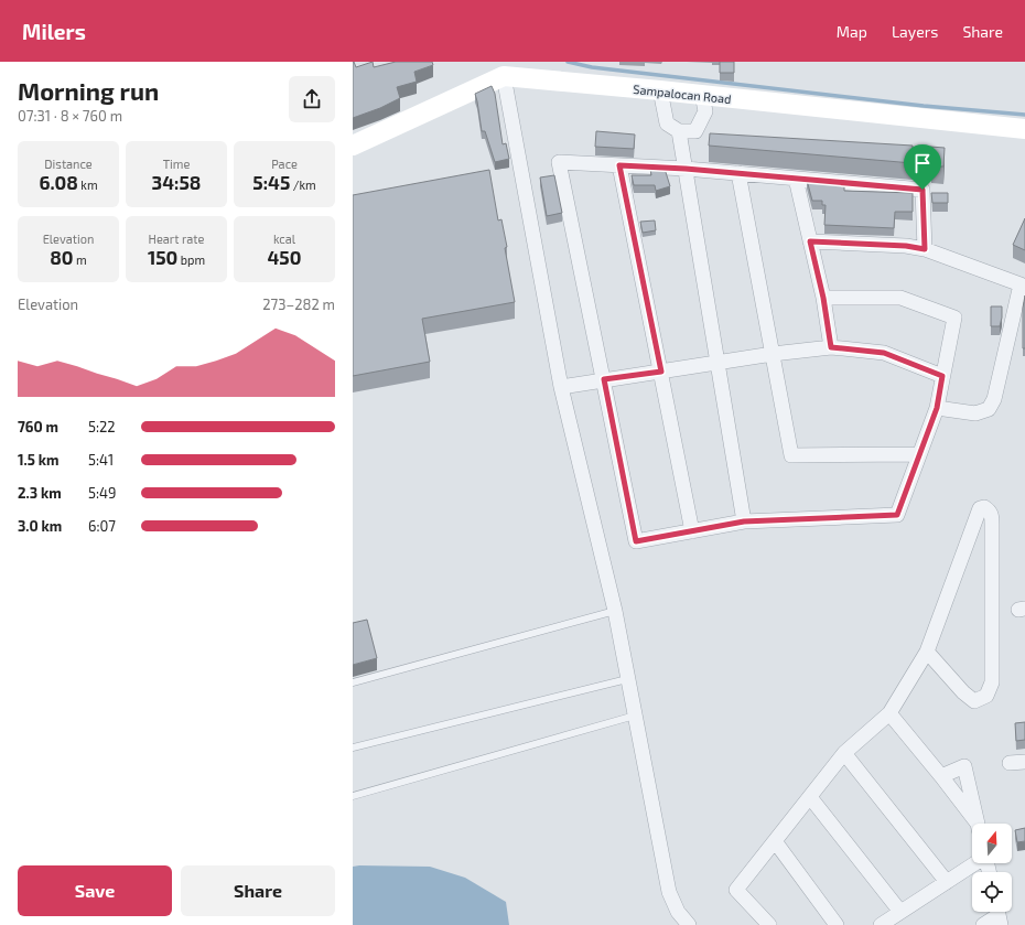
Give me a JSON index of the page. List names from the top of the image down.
{
  "streets": {
    "main road": ["Sampalocan Road"]
  },
  "north": "top",
  "page": {
    "header": "Milers",
    "nav": ["Map", "Layers", "Share"],
    "heading": ["Morning run", "07:31 · 8 × 760 m"],
    "stats": [
      ["Distance", "6.08 km"],
      ["Time", "34:58"],
      ["Pace", "5:45 /km"],
      ["Elevation", "80 m"],
      ["Heart rate", "150 bpm"],
      ["kcal", "450"]
    ],
    "chart": ["Elevation", "273–282 m"],
    "list": [
      {
        "name": "760 m",
        "note": "5:22"
      },
      {
        "name": "1.5 km",
        "note": "5:41"
      },
      {
        "name": "2.3 km",
        "note": "5:49"
      },
      {
        "name": "3.0 km",
        "note": "6:07"
      }
    ],
    "buttons": ["Save", "Share"]
  }
}
